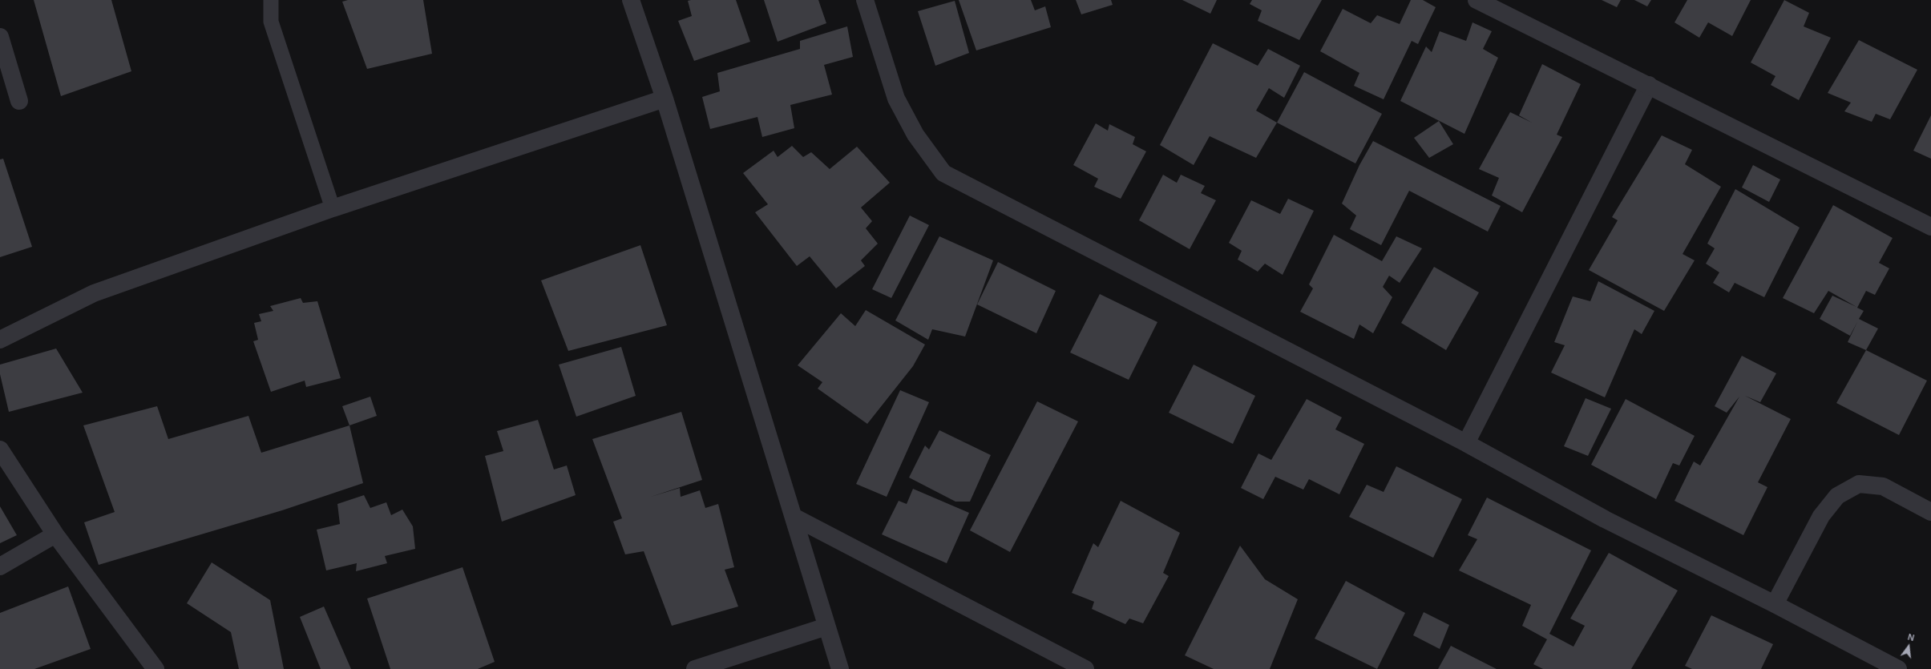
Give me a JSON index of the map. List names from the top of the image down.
{
  "north": "top"
}
